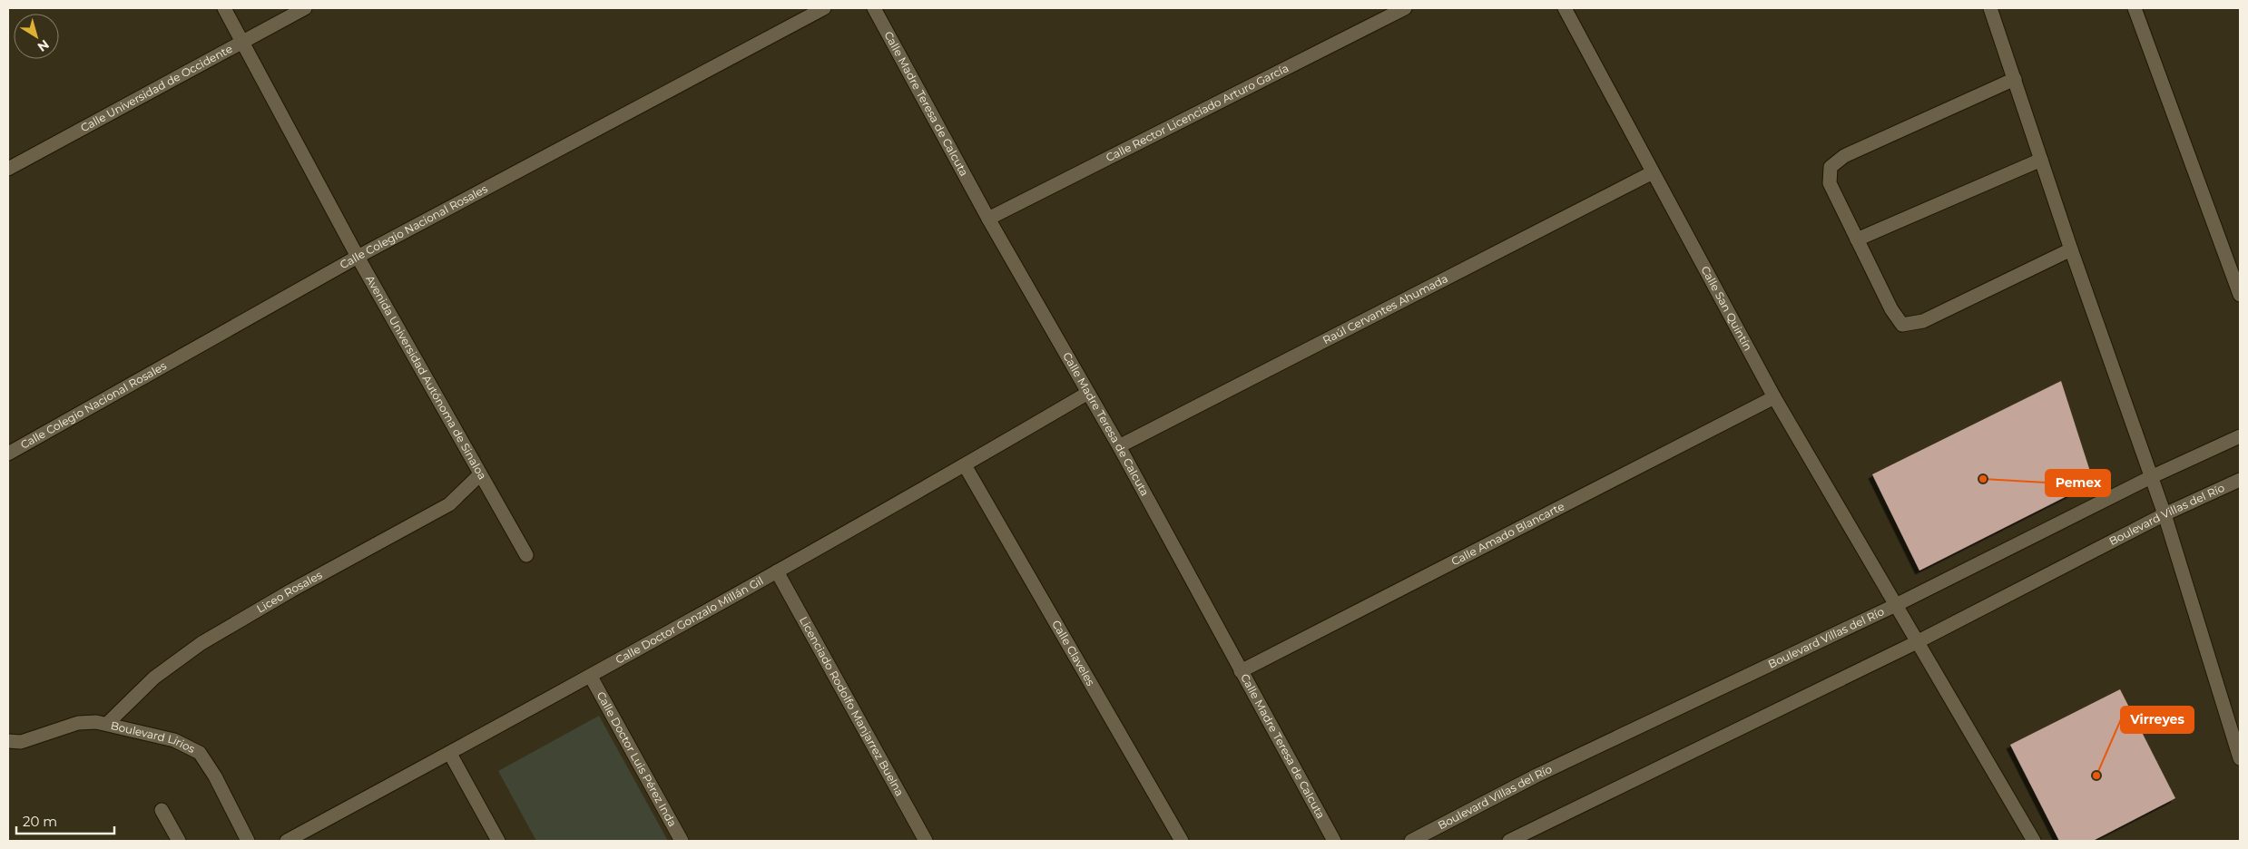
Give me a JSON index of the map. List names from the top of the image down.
{
  "streets": {
    "street": [
      "Calle Universidad de Occidente",
      "Calle Madre Teresa de Calcuta",
      "Calle Rector Licenciado Arturo García",
      "Calle Colegio Nacional Rosales",
      "Calle San Quintín",
      "Raúl Cervantes Ahumada",
      "Avenida Universidad Autónoma de Sinaloa",
      "Boulevard Villas del Río",
      "Calle Amado Blancarte",
      "Liceo Rosales",
      "Calle Doctor Gonzalo Millán Gil",
      "Calle Claveles",
      "Licenciado Rodolfo Manjarrez Buelna",
      "Boulevard Lirios",
      "Calle Doctor Luis Pérez Inda"
    ]
  },
  "crossings": [
    ["Calle Universidad de Occidente", "Avenida Universidad Autónoma de Sinaloa"],
    ["Calle Madre Teresa de Calcuta", "Calle Rector Licenciado Arturo García"],
    ["Calle Madre Teresa de Calcuta", "Raúl Cervantes Ahumada"],
    ["Calle Madre Teresa de Calcuta", "Calle Amado Blancarte"],
    ["Calle Madre Teresa de Calcuta", "Calle Doctor Gonzalo Millán Gil"],
    ["Calle Colegio Nacional Rosales", "Avenida Universidad Autónoma de Sinaloa"],
    ["Calle San Quintín", "Raúl Cervantes Ahumada"],
    ["Calle San Quintín", "Boulevard Villas del Río"],
    ["Calle San Quintín", "Calle Amado Blancarte"],
    ["Avenida Universidad Autónoma de Sinaloa", "Liceo Rosales"],
    ["Liceo Rosales", "Boulevard Lirios"],
    ["Calle Doctor Gonzalo Millán Gil", "Calle Claveles"],
    ["Calle Doctor Gonzalo Millán Gil", "Licenciado Rodolfo Manjarrez Buelna"],
    ["Calle Doctor Gonzalo Millán Gil", "Calle Doctor Luis Pérez Inda"]
  ],
  "places": ["Pemex", "Virreyes"],
  "scale_bar": "20 m",
  "north": "bottom right"
}
